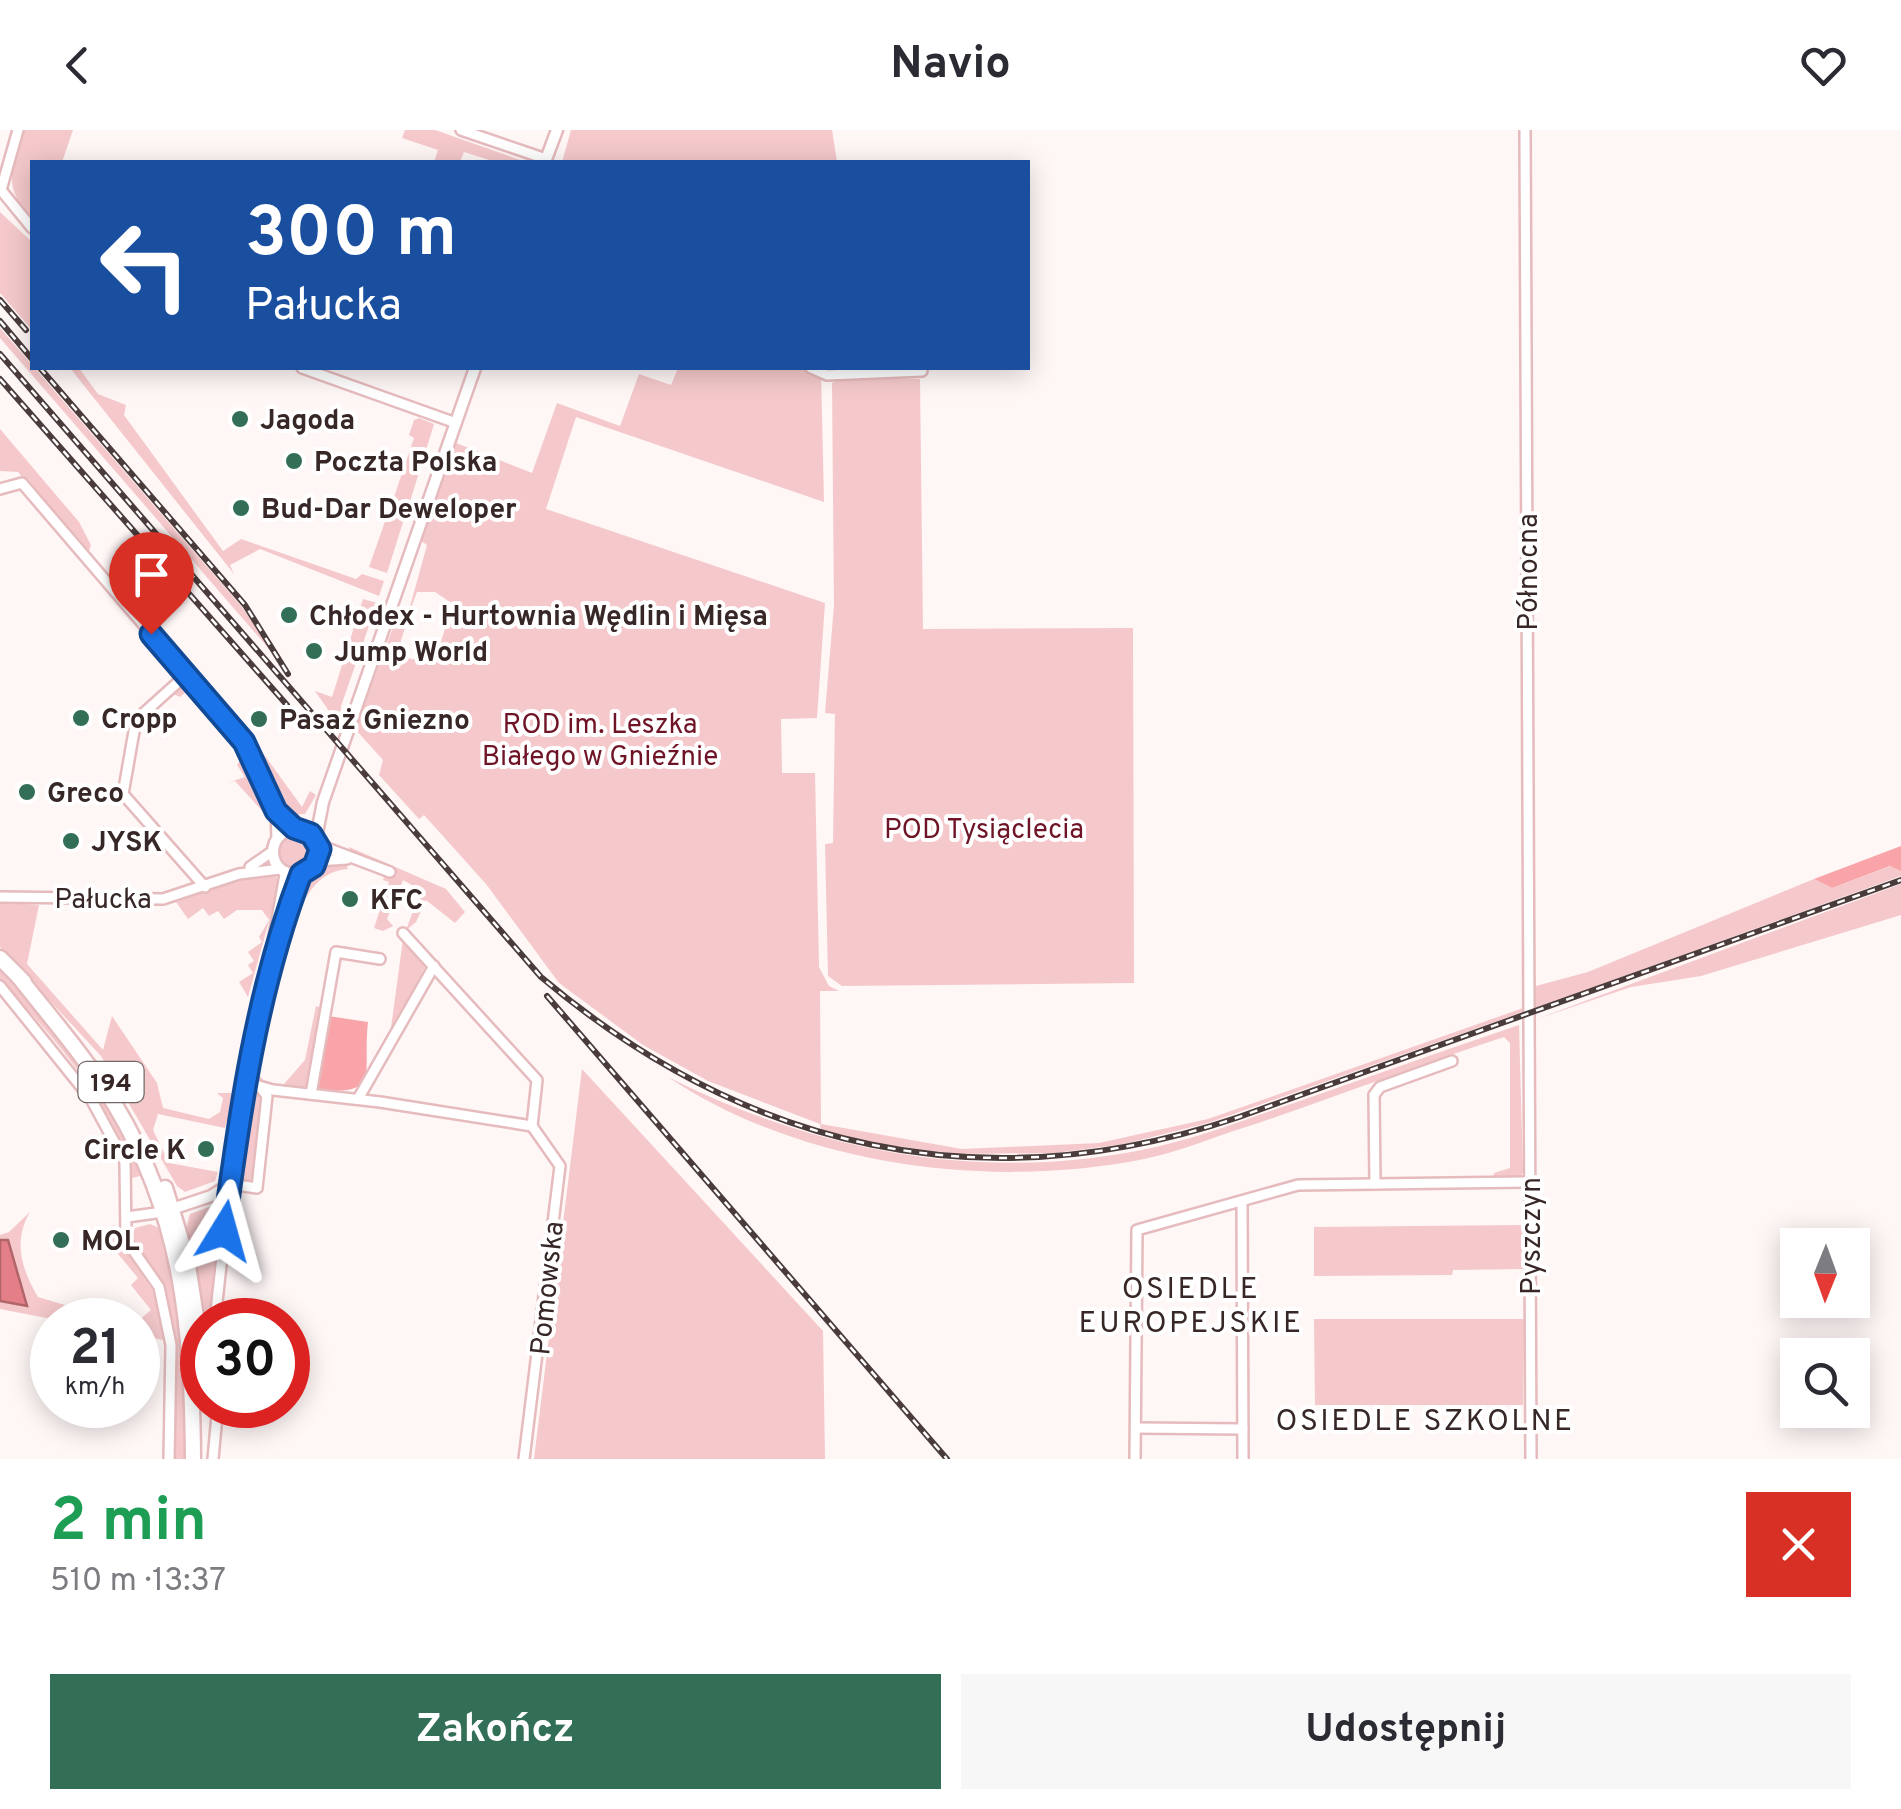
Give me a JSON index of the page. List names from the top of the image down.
{
  "streets": {
    "main road": ["194"],
    "street": [
      "Północna",
      "Pałucka",
      "Pyszczyn",
      "Pomowska"
    ]
  },
  "crossings": [
    ["Północna", "Pyszczyn"]
  ],
  "districts": ["OSIEDLE EUROPEJSKIE", "OSIEDLE SZKOLNE"],
  "parks": ["ROD im. Leszka Białego w Gnieźnie", "POD Tysiąclecia"],
  "places": [
    "Jagoda",
    "Poczta Polska",
    "Bud-Dar Deweloper",
    "Chłodex - Hurtownia Wędlin i Mięsa",
    "Jump World",
    "Cropp",
    "Pasaż Gniezno",
    "Greco",
    "JYSK",
    "KFC",
    "Circle K",
    "MOL"
  ],
  "north": "bottom",
  "page": {
    "header": "Navio",
    "turn": ["300 m", "Pałucka"],
    "speed": "21 km/h",
    "limit": "30",
    "heading": ["2 min", "510 m · 13:37"],
    "buttons": ["Zakończ", "Udostępnij"]
  }
}
